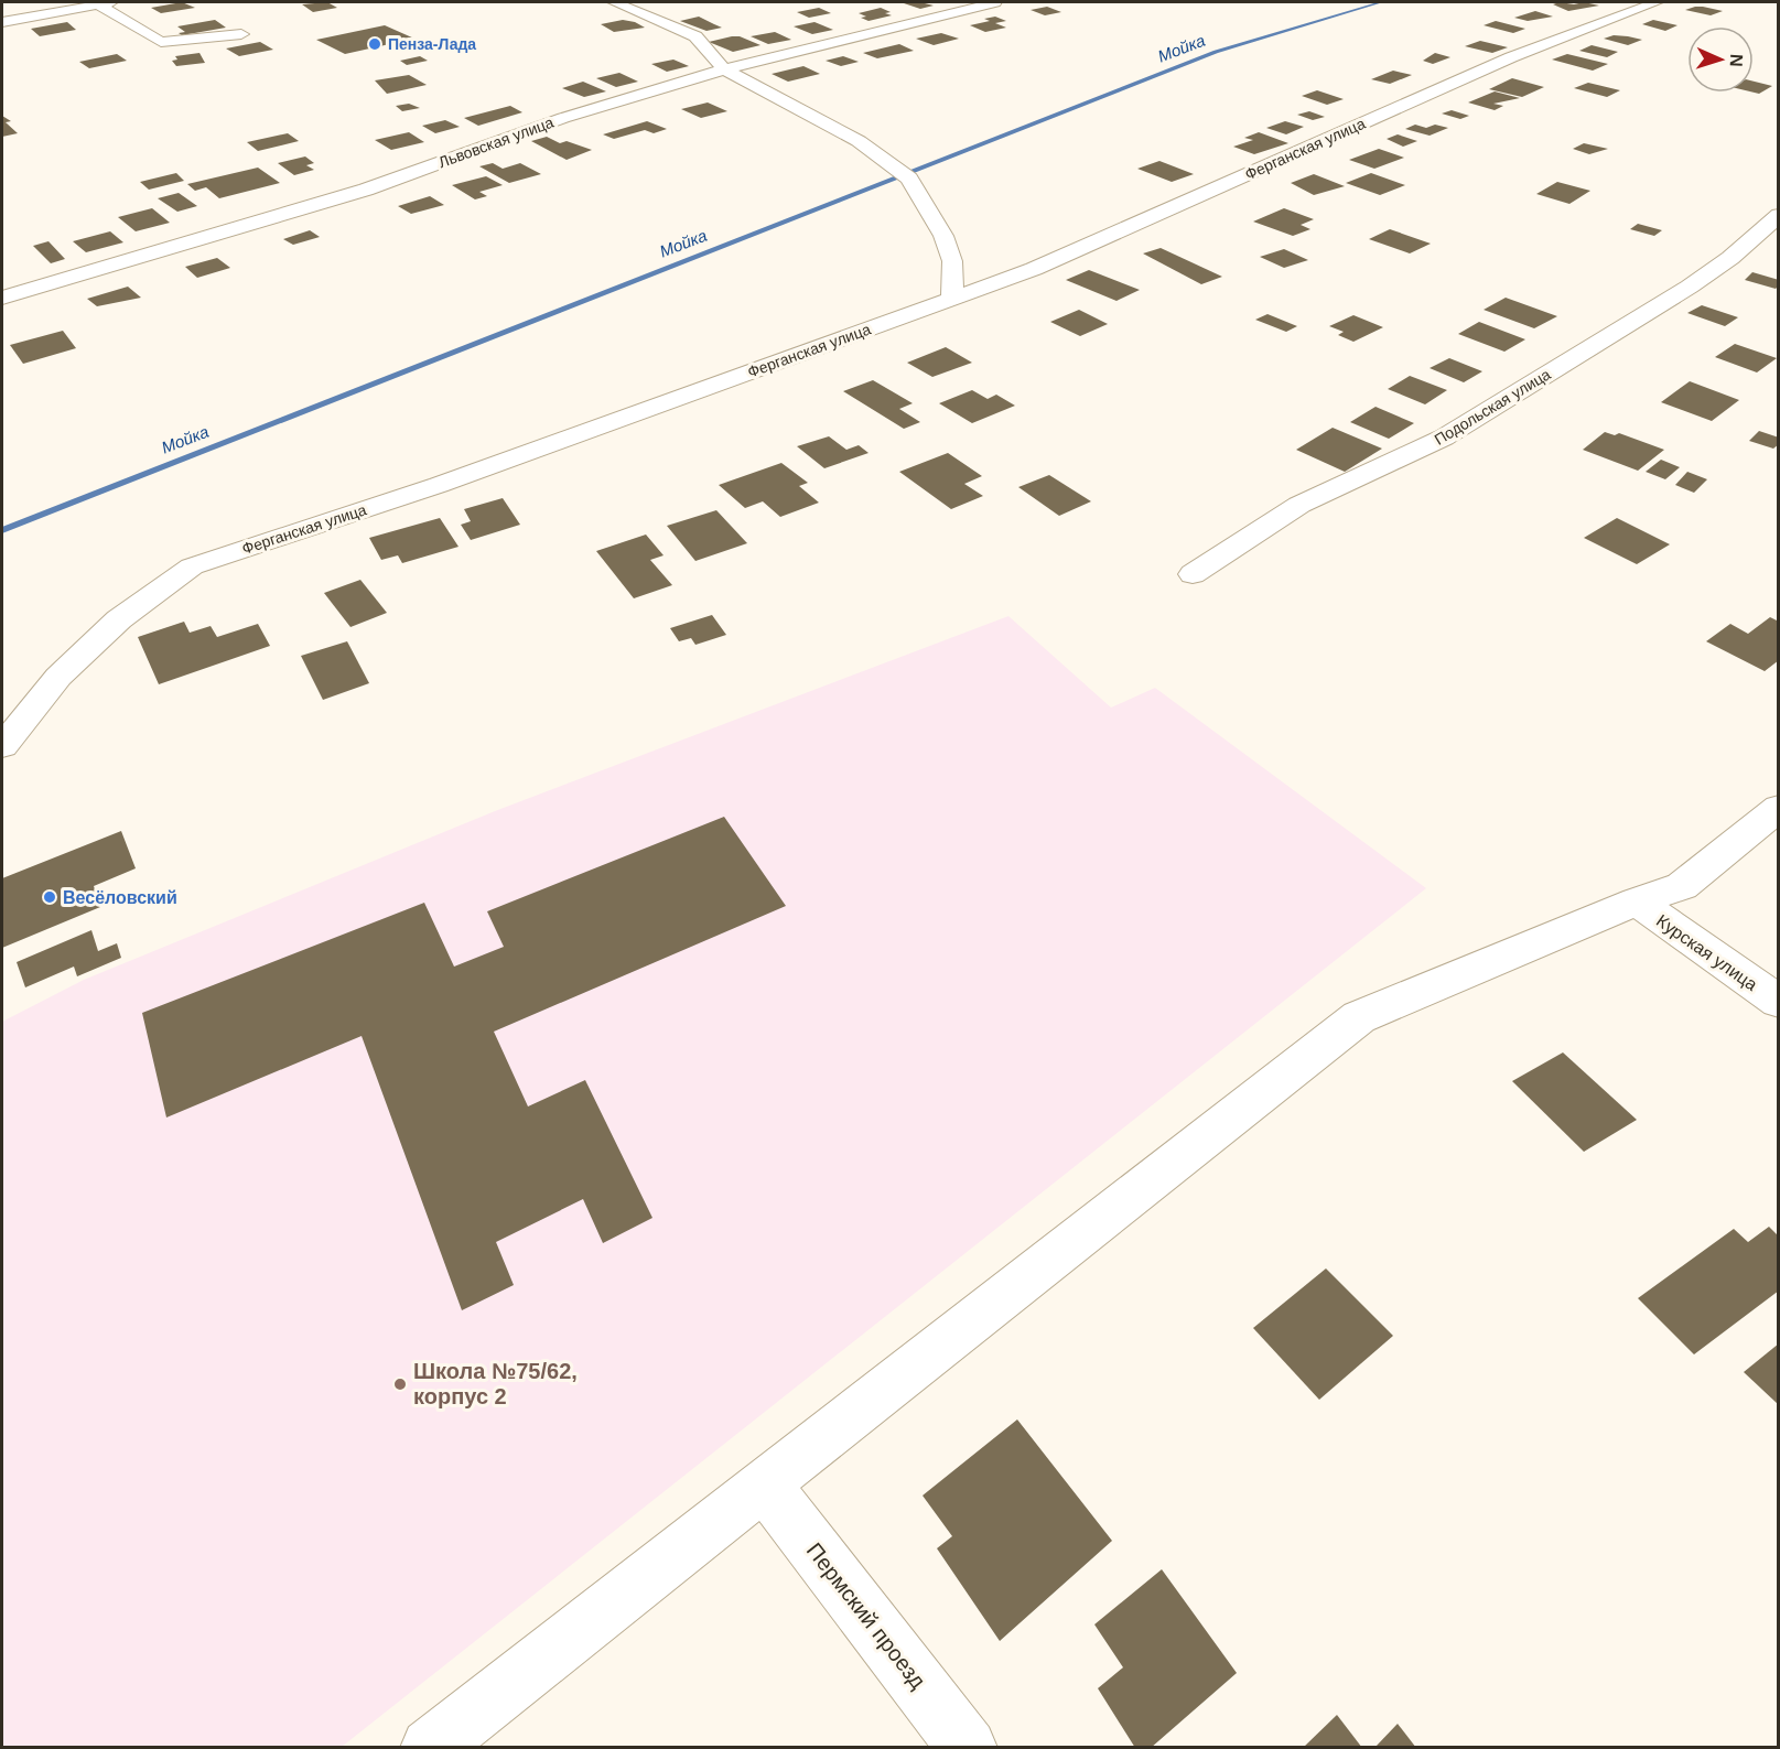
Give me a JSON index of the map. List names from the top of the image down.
{
  "streets": {
    "street": [
      "Львовская улица",
      "Ферганская улица",
      "Подольская улица",
      "Курская улица",
      "Пермский проезд"
    ]
  },
  "water": ["Мойка"],
  "places": ["Пенза-Лада", "Весёловский", "Школа №75/62, корпус 2"],
  "north": "right"
}
